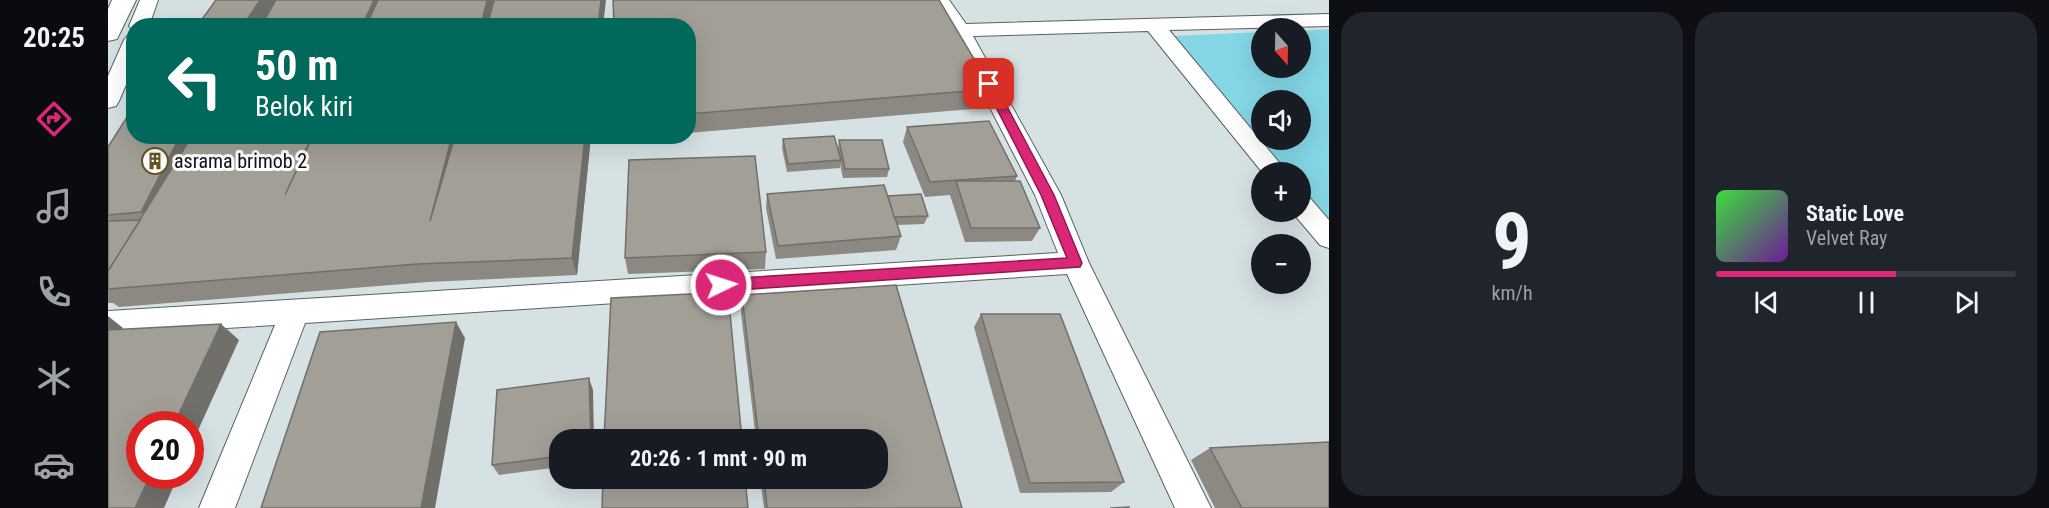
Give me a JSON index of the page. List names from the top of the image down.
{
  "places": {
    "building": ["asrama brimob 2"]
  },
  "north": "bottom",
  "page": {
    "tabs": "20:25",
    "tile": ["9", "km/h"],
    "map_buttons": ["+", "−"],
    "turn": ["50 m", "Belok kiri"],
    "song": ["Static Love", "Velvet Ray"],
    "limit": "20",
    "trip": "20:26 · 1 mnt · 90 m"
  }
}
